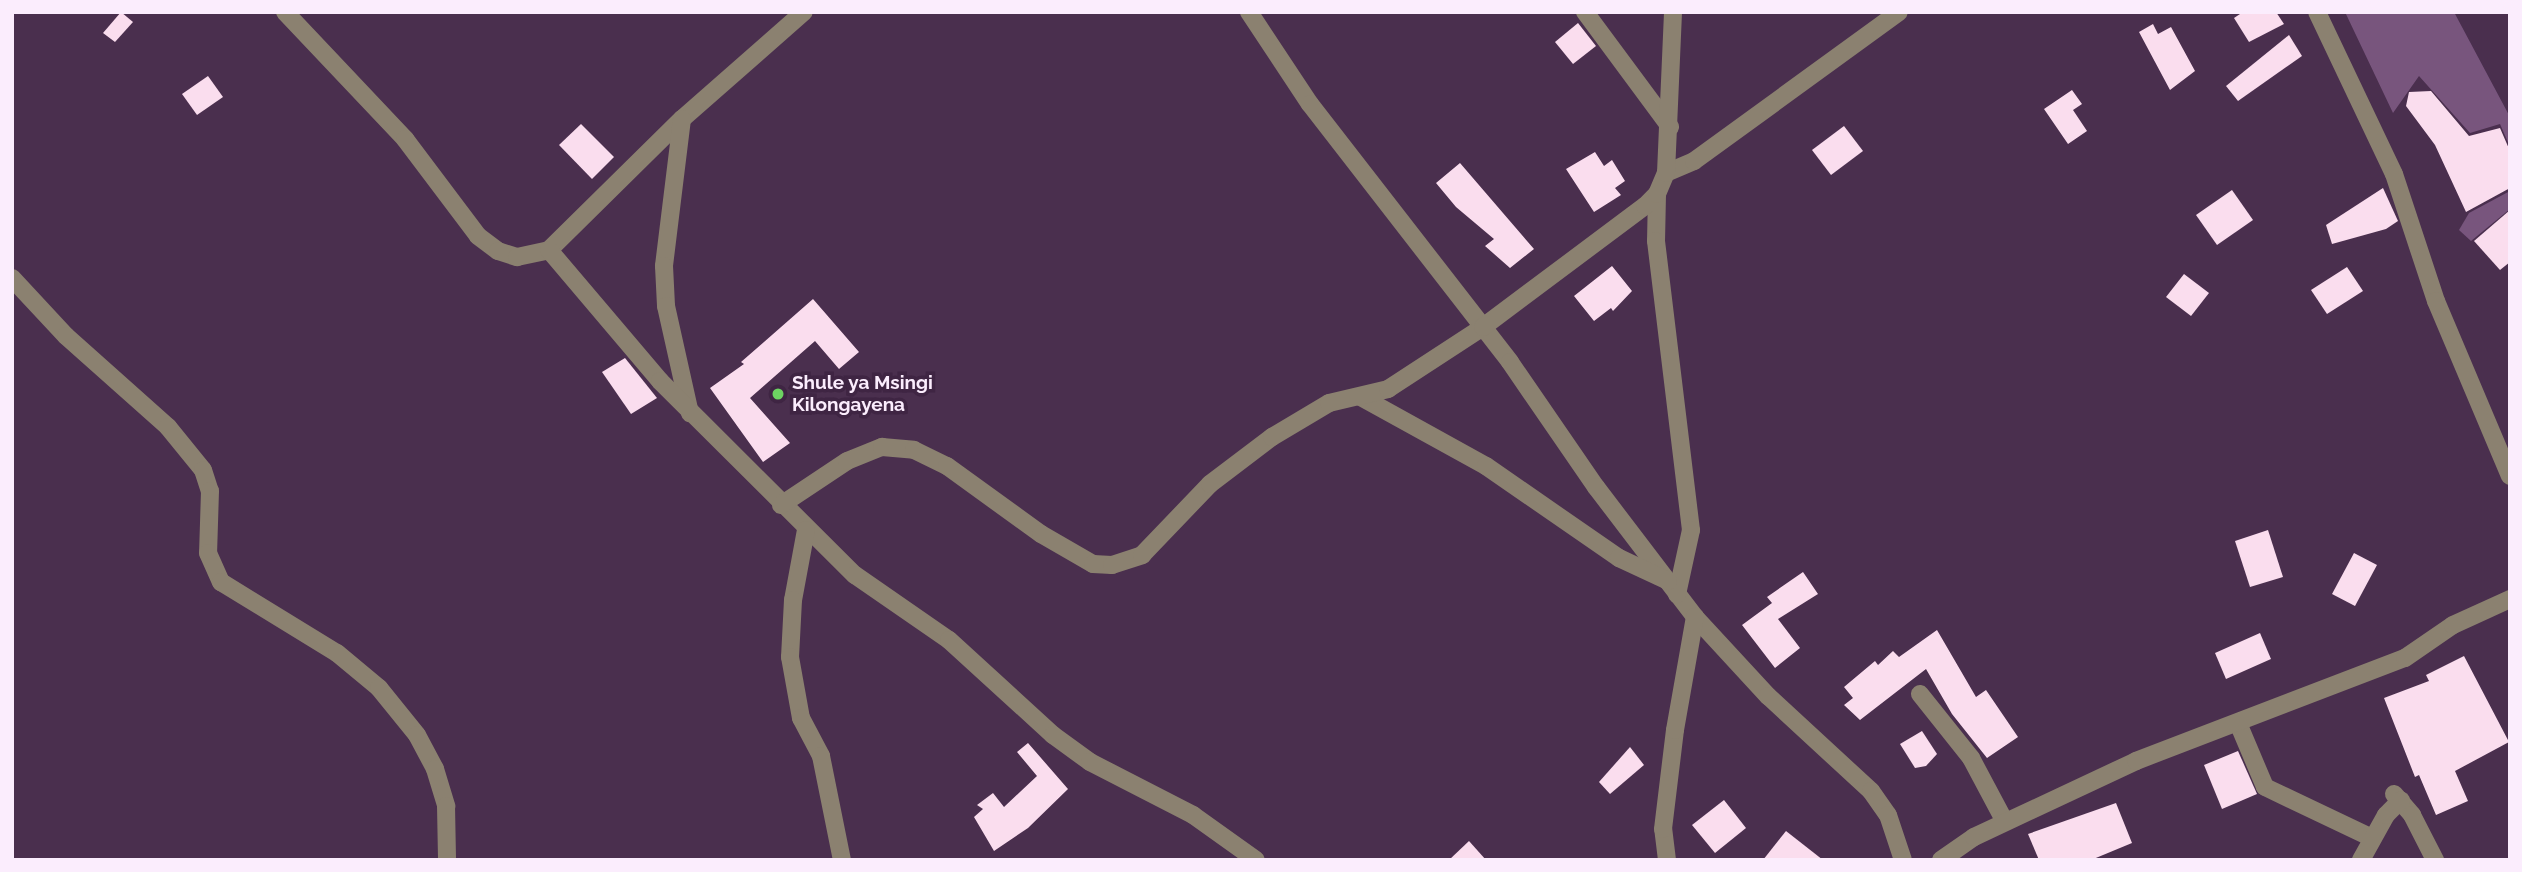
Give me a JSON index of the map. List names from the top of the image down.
{
  "places": ["Shule ya Msingi Kilongayena"]
}
